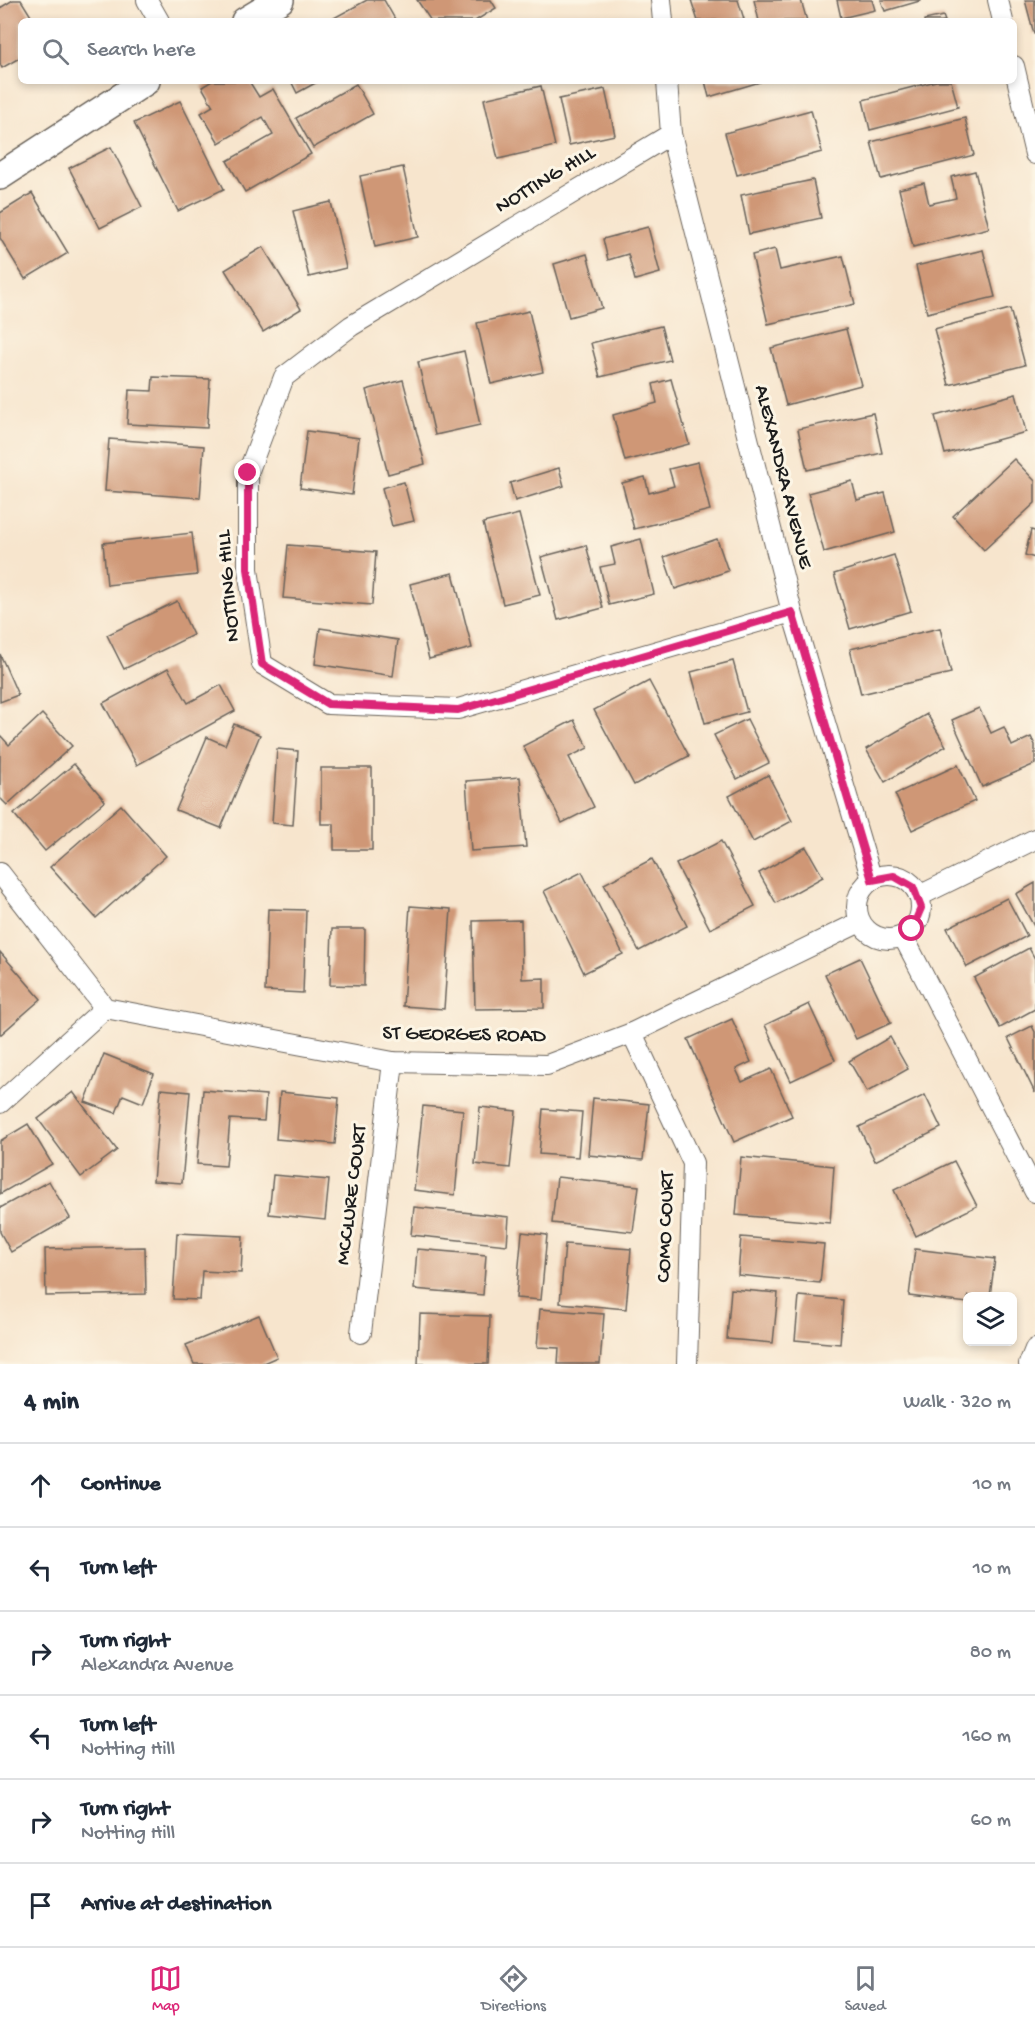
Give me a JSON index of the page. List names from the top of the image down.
{
  "streets": {
    "street": [
      "NOTTING HILL",
      "ALEXANDRA AVENUE",
      "ST GEORGES ROAD",
      "MCCLURE COURT",
      "COMO COURT"
    ]
  },
  "crossings": [
    ["NOTTING HILL", "ALEXANDRA AVENUE"],
    ["ALEXANDRA AVENUE", "ST GEORGES ROAD"],
    ["ST GEORGES ROAD", "MCCLURE COURT"],
    ["ST GEORGES ROAD", "COMO COURT"]
  ],
  "page": {
    "search": "Search here",
    "heading": ["4 min", "Walk · 320 m"],
    "list": [
      ["Continue", "10 m"],
      ["Turn left", "10 m"],
      ["Turn right", "Alexandra Avenue", "80 m"],
      ["Turn left", "Notting Hill", "160 m"],
      ["Turn right", "Notting Hill", "60 m"],
      "Arrive at destination"
    ],
    "nav": ["Map", "Directions", "Saved"]
  }
}
